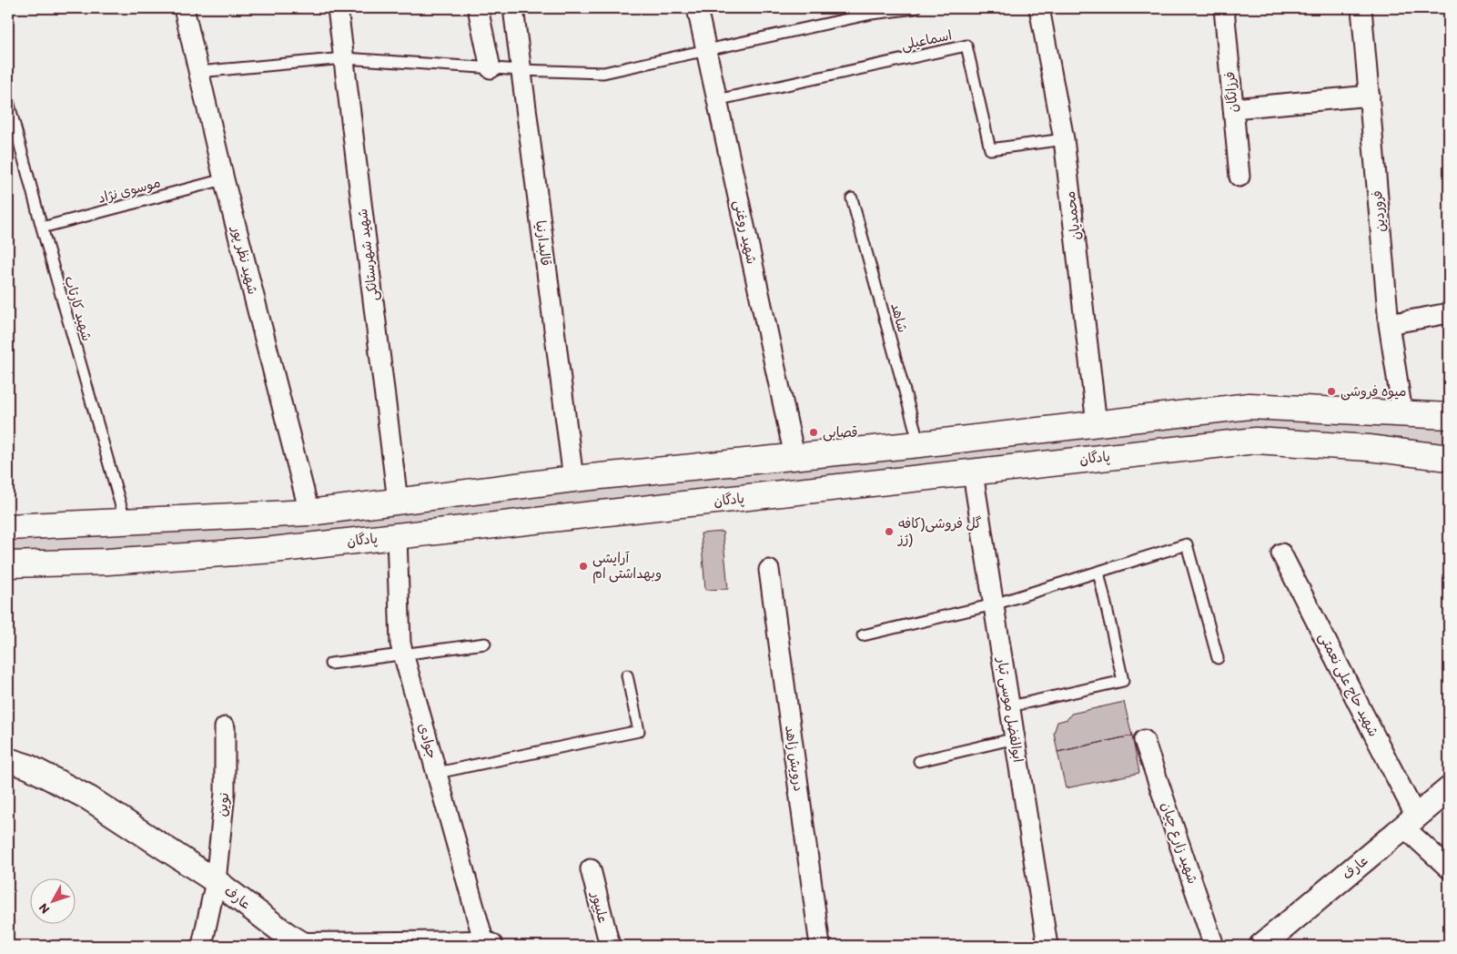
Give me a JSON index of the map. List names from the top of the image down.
{
  "streets": {
    "main road": ["پادگان"],
    "street": [
      "فرزانگان",
      "فروردین",
      "محمدیان",
      "شهید روغنی",
      "قالبدارنیا",
      "شهید شهرستانکی",
      "شهید نظر پور",
      "شهید حاج علی نعمتی",
      "ابوالفضل موسی تبار",
      "جوادی",
      "درویش زاهد",
      "نوین",
      "شهید زارع چیان",
      "عارف",
      "علیپور"
    ],
    "lane": [
      "اسماعيلی",
      "موسوی نژاد",
      "شهید کارتاب",
      "شاهد"
    ]
  },
  "crossings": [
    ["اسماعيلی", "محمدیان"],
    ["اسماعيلی", "شهید روغنی"],
    ["موسوی نژاد", "شهید نظر پور"],
    ["موسوی نژاد", "شهید کارتاب"],
    ["پادگان", "ابوالفضل موسی تبار"],
    ["پادگان", "جوادی"],
    ["شهید حاج علی نعمتی", "عارف"],
    ["جوادی", "عارف"],
    ["نوین", "عارف"]
  ],
  "places": [
    "میوه فروشی",
    "قصابی",
    "گل فروشی(کافه رُز)",
    "آرایشی وبهداشتی ام"
  ],
  "north": "bottom left"
}
